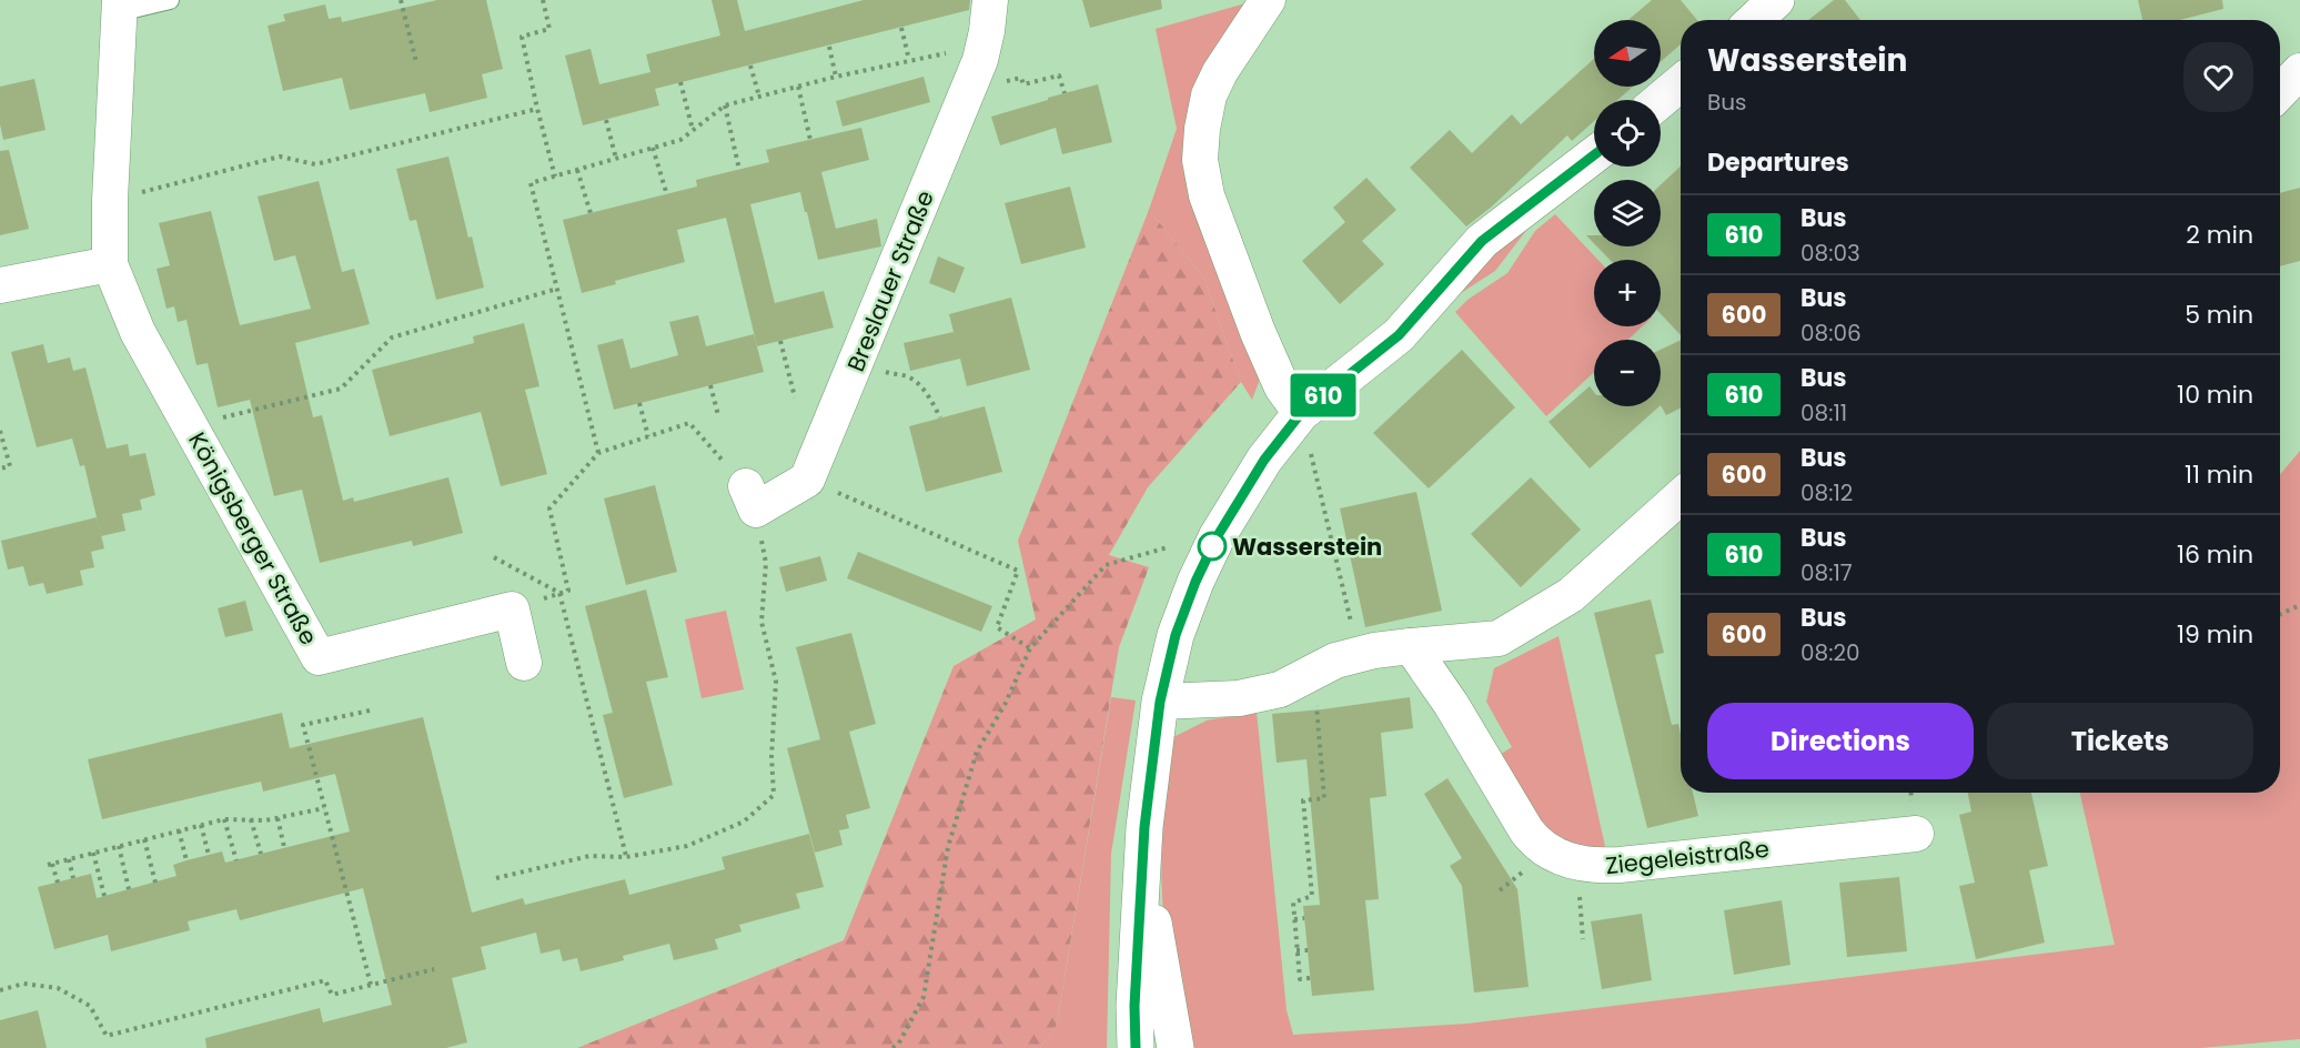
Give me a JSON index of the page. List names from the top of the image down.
{
  "streets": {
    "street": ["Breslauer Straße", "Königsberger Straße", "Ziegeleistraße"]
  },
  "places": ["Wasserstein"],
  "lines": ["bus line 610"],
  "north": "left",
  "page": {
    "on_map": "610",
    "map_buttons": ["+", "−"],
    "heading": [
      ["Wasserstein", "Bus"],
      "Departures"
    ],
    "list": [
      {
        "mark": "610",
        "name": "Bus",
        "note": "08:03",
        "value": "2 min"
      },
      {
        "mark": "600",
        "name": "Bus",
        "note": "08:06",
        "value": "5 min"
      },
      {
        "mark": "610",
        "name": "Bus",
        "note": "08:11",
        "value": "10 min"
      },
      {
        "mark": "600",
        "name": "Bus",
        "note": "08:12",
        "value": "11 min"
      },
      {
        "mark": "610",
        "name": "Bus",
        "note": "08:17",
        "value": "16 min"
      },
      {
        "mark": "600",
        "name": "Bus",
        "note": "08:20",
        "value": "19 min"
      }
    ],
    "buttons": ["Directions", "Tickets"]
  }
}
